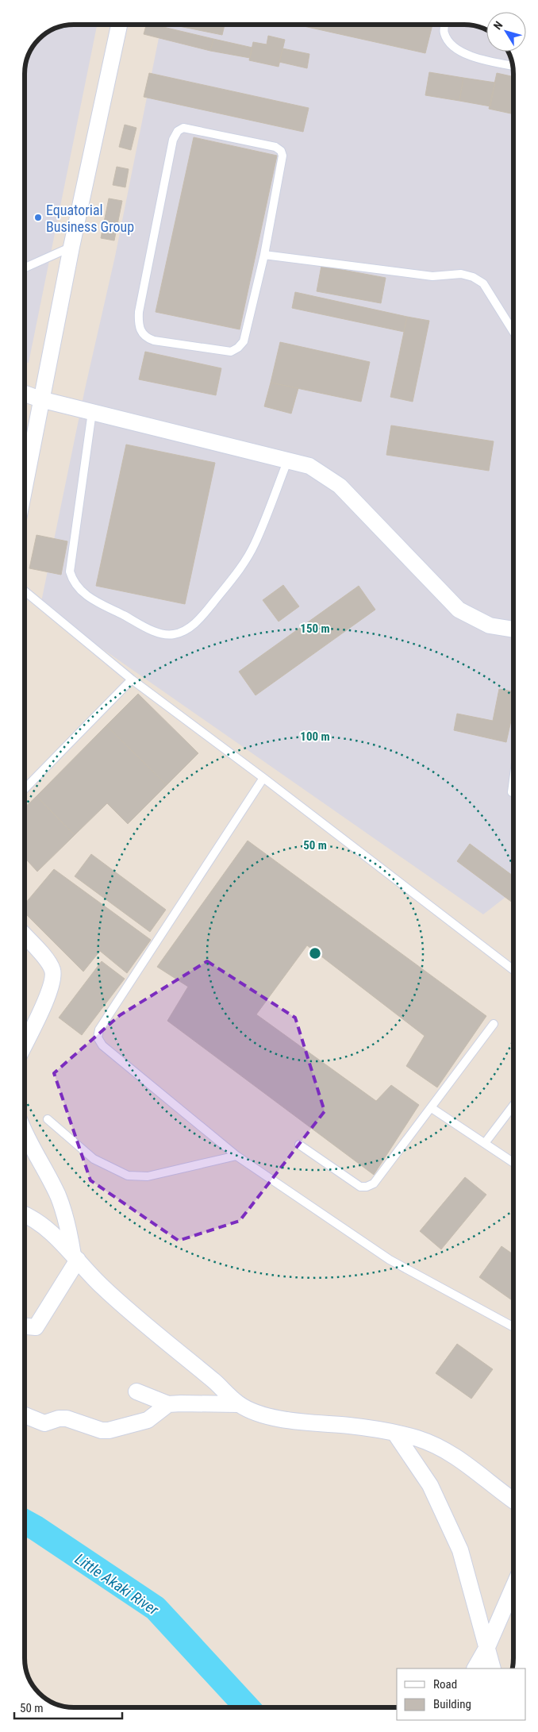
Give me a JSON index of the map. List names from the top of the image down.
{
  "water": ["Little Akaki River"],
  "places": ["Equatorial Business Group"],
  "legend": ["Road", "Building"],
  "scale_bar": "50 m",
  "north": "top left",
  "rings": ["150 m", "100 m", "50 m"]
}
